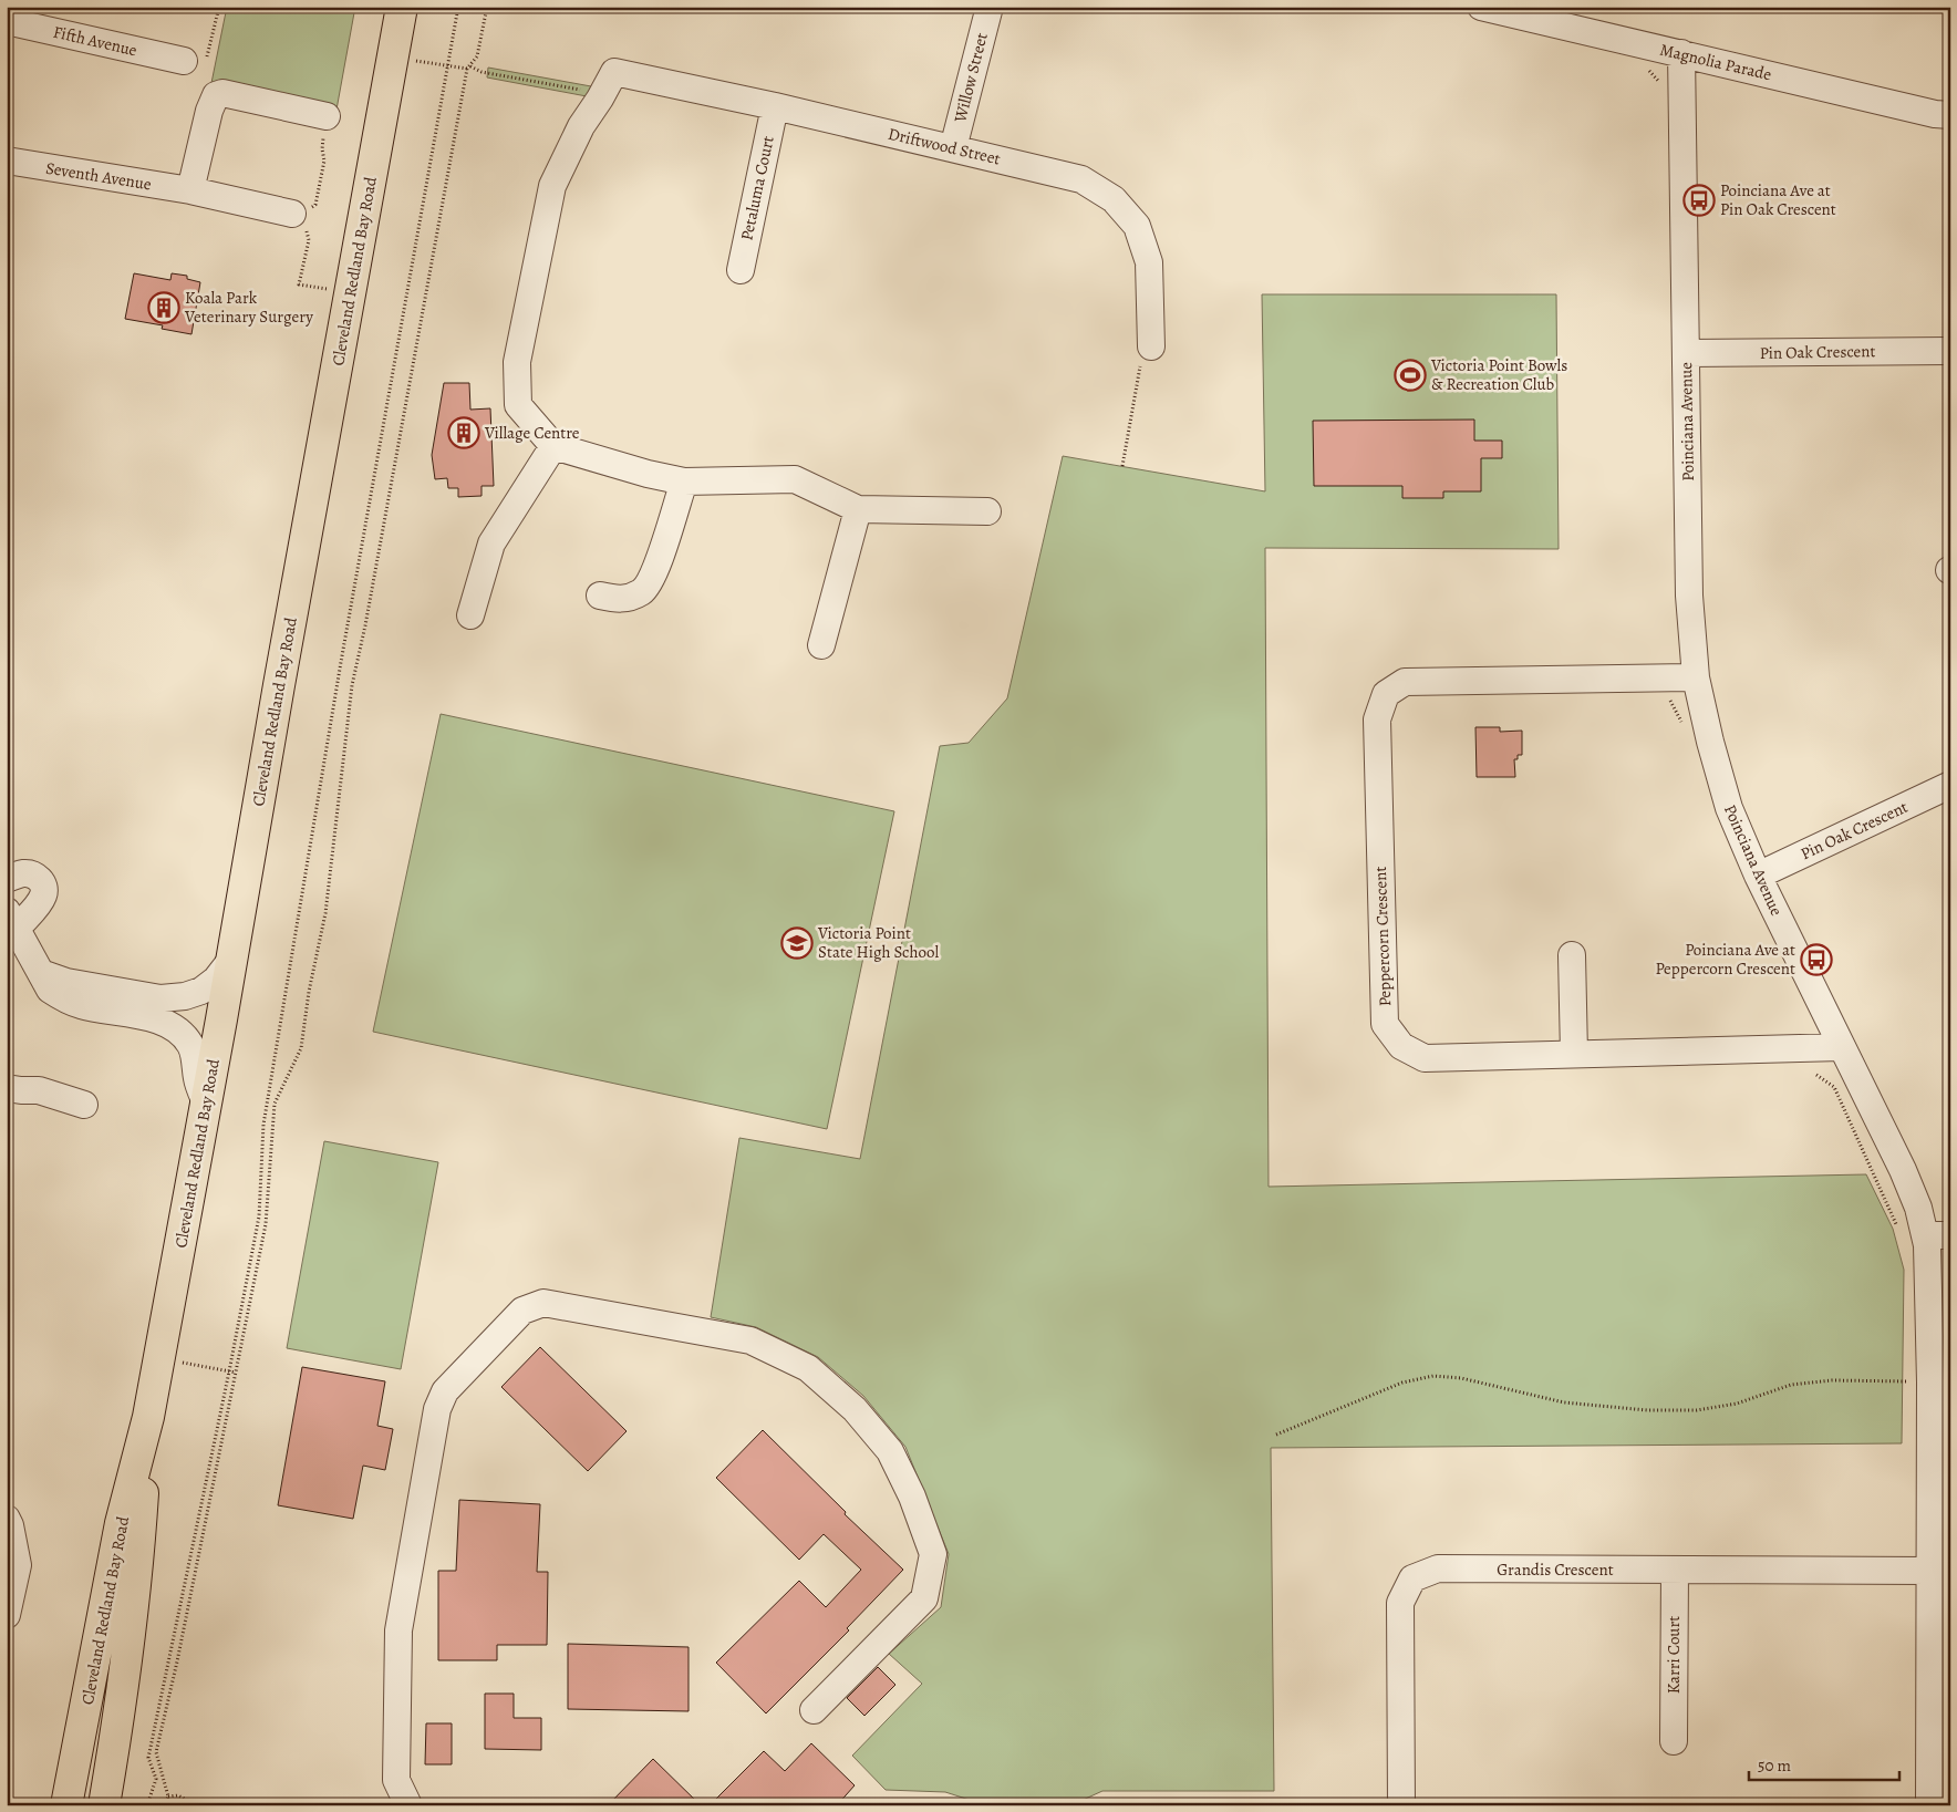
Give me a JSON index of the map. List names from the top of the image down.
{
  "streets": {
    "highway": ["Cleveland Redland Bay Road"],
    "street": [
      "Fifth Avenue",
      "Magnolia Parade",
      "Willow Street",
      "Driftwood Street",
      "Seventh Avenue",
      "Petaluma Court",
      "Pin Oak Crescent",
      "Poinciana Avenue",
      "Peppercorn Crescent",
      "Grandis Crescent",
      "Karri Court"
    ]
  },
  "crossings": [
    ["Magnolia Parade", "Poinciana Avenue"],
    ["Willow Street", "Driftwood Street"],
    ["Driftwood Street", "Petaluma Court"],
    ["Pin Oak Crescent", "Poinciana Avenue"],
    ["Poinciana Avenue", "Peppercorn Crescent"],
    ["Poinciana Avenue", "Grandis Crescent"],
    ["Grandis Crescent", "Karri Court"]
  ],
  "places": {
    "bus stop": ["Poinciana Ave at Pin Oak Crescent", "Poinciana Ave at Peppercorn Crescent"],
    "building": ["Koala Park Veterinary Surgery", "Village Centre"],
    "sports": ["Victoria Point Bowls & Recreation Club"],
    "school or university": ["Victoria Point State High School"]
  },
  "scale_bar": "50 m"
}
